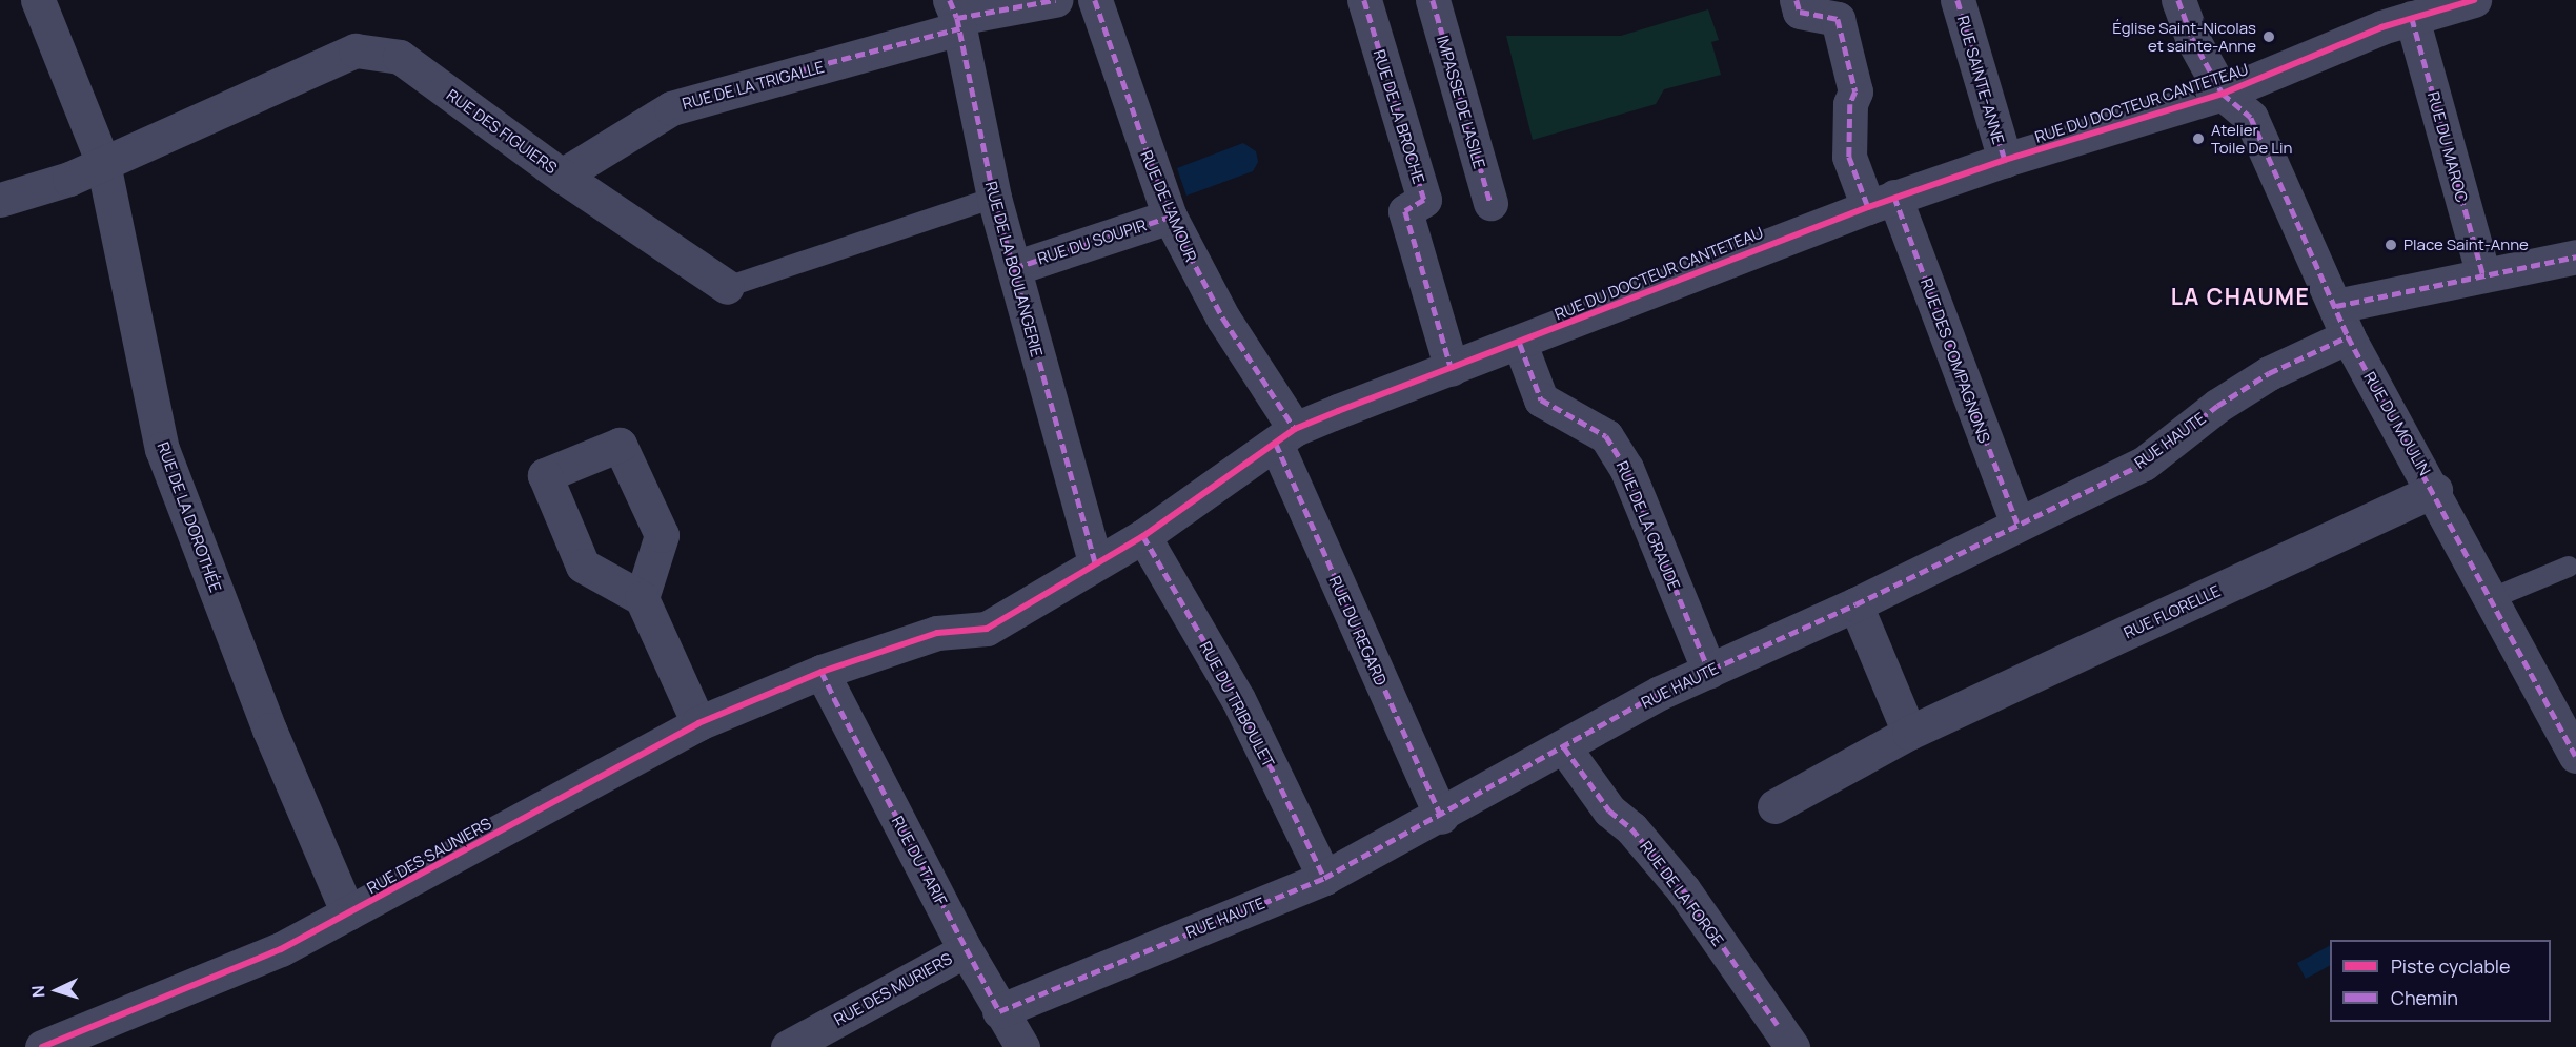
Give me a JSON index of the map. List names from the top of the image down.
{
  "streets": {
    "street": [
      "RUE SAINTE-ANNE",
      "RUE DE LA TRIGALLE",
      "IMPASSE DE L'ASILE",
      "RUE DU DOCTEUR CANTETEAU",
      "RUE DE LA BROCHE",
      "RUE DES FIGUIERS",
      "RUE DU MAROC",
      "RUE DE L'AMOUR",
      "RUE DU SOUPIR",
      "RUE DE LA BOULANGERIE",
      "RUE DES COMPAGNONS",
      "RUE DU MOULIN",
      "RUE HAUTE",
      "RUE DE LA DOROTHÉE",
      "RUE DE LA GRAUDE",
      "RUE FLORELLE",
      "RUE DU REGARD",
      "RUE DU TRIBOULET",
      "RUE DES SAUNIERS",
      "RUE DU TARIF",
      "RUE DE LA FORGE",
      "RUE DES MURIERS"
    ]
  },
  "crossings": [
    ["RUE SAINTE-ANNE", "RUE DU DOCTEUR CANTETEAU"],
    ["RUE DE LA TRIGALLE", "RUE DES FIGUIERS"],
    ["RUE DE LA TRIGALLE", "RUE DE LA BOULANGERIE"],
    ["RUE DU DOCTEUR CANTETEAU", "RUE DE LA BROCHE"],
    ["RUE DU DOCTEUR CANTETEAU", "RUE DU MAROC"],
    ["RUE DU DOCTEUR CANTETEAU", "RUE DE L'AMOUR"],
    ["RUE DU DOCTEUR CANTETEAU", "RUE DE LA BOULANGERIE"],
    ["RUE DU DOCTEUR CANTETEAU", "RUE DES COMPAGNONS"],
    ["RUE DU DOCTEUR CANTETEAU", "RUE DU MOULIN"],
    ["RUE DU DOCTEUR CANTETEAU", "RUE DE LA GRAUDE"],
    ["RUE DU DOCTEUR CANTETEAU", "RUE DU REGARD"],
    ["RUE DU DOCTEUR CANTETEAU", "RUE DU TRIBOULET"],
    ["RUE DU DOCTEUR CANTETEAU", "RUE DES SAUNIERS"],
    ["RUE DU DOCTEUR CANTETEAU", "RUE DU TARIF"],
    ["RUE DES FIGUIERS", "RUE DE LA BOULANGERIE"],
    ["RUE DES FIGUIERS", "RUE DE LA DOROTHÉE"],
    ["RUE DU MAROC", "RUE HAUTE"],
    ["RUE DE L'AMOUR", "RUE DU SOUPIR"],
    ["RUE DE L'AMOUR", "RUE DU REGARD"],
    ["RUE DU SOUPIR", "RUE DE LA BOULANGERIE"],
    ["RUE DES COMPAGNONS", "RUE HAUTE"],
    ["RUE DU MOULIN", "RUE HAUTE"],
    ["RUE DU MOULIN", "RUE FLORELLE"],
    ["RUE HAUTE", "RUE DE LA GRAUDE"],
    ["RUE HAUTE", "RUE DU REGARD"],
    ["RUE HAUTE", "RUE DU TRIBOULET"],
    ["RUE HAUTE", "RUE DU TARIF"],
    ["RUE HAUTE", "RUE DE LA FORGE"],
    ["RUE DE LA DOROTHÉE", "RUE DES SAUNIERS"],
    ["RUE DES SAUNIERS", "RUE DU TARIF"],
    ["RUE DU TARIF", "RUE DES MURIERS"]
  ],
  "districts": ["LA CHAUME"],
  "places": ["Église Saint-Nicolas et sainte-Anne", "Atelier Toile De Lin", "Place Saint-Anne"],
  "legend": ["Piste cyclable", "Chemin"],
  "north": "left"
}
